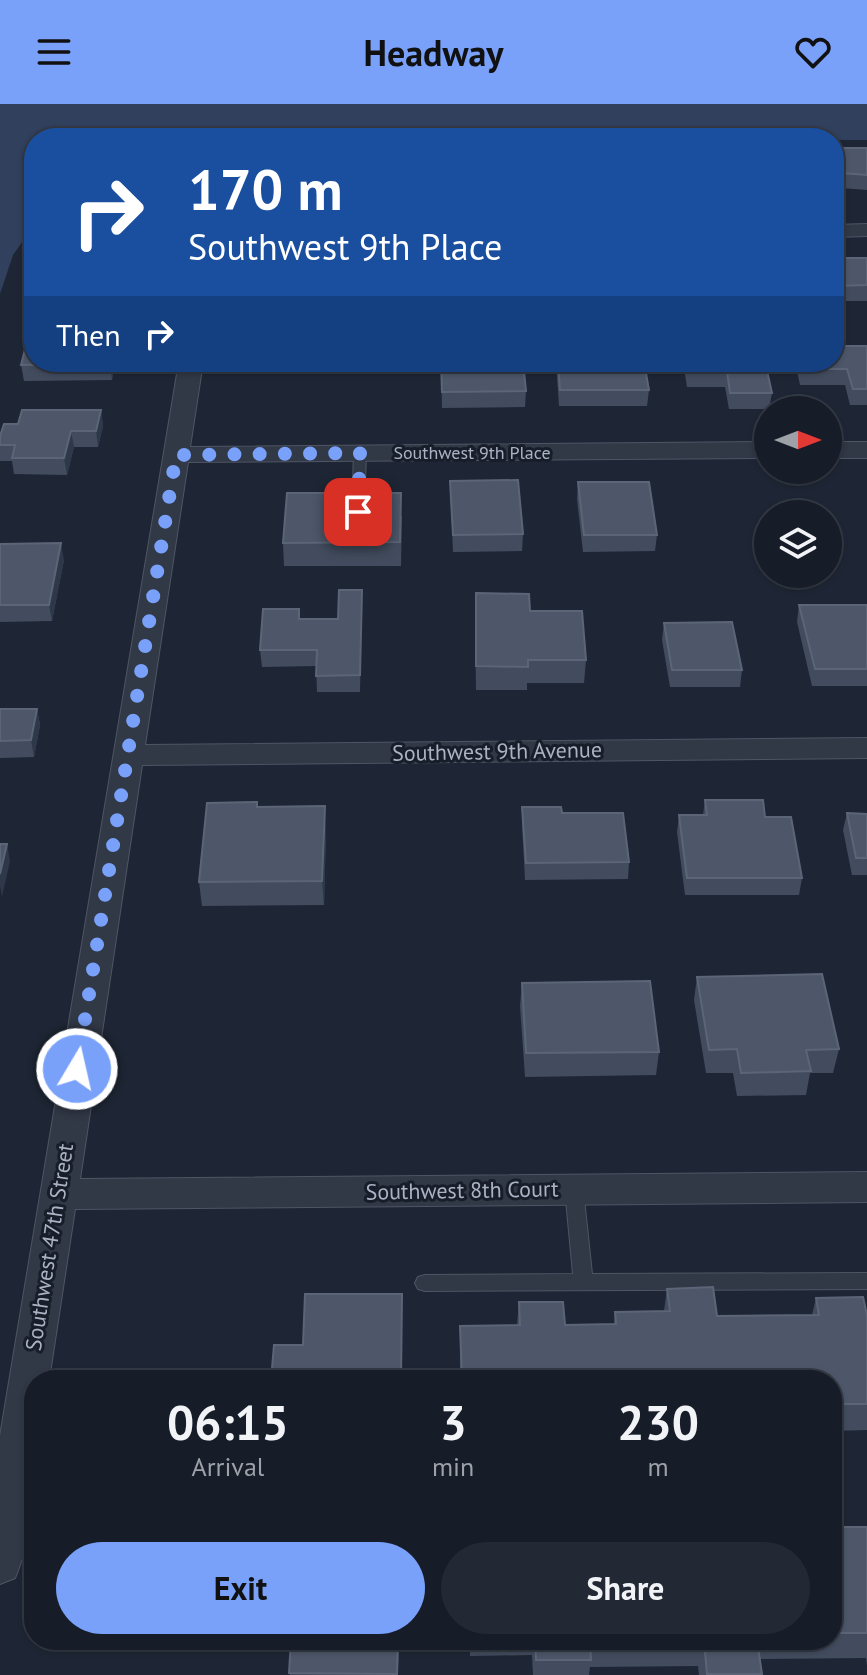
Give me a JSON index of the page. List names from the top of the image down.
{
  "streets": {
    "street": [
      "Southwest 9th Place",
      "Southwest 9th Avenue",
      "Southwest 8th Court",
      "Southwest 47th Street"
    ]
  },
  "crossings": [
    ["Southwest 9th Place", "Southwest 47th Street"],
    ["Southwest 9th Avenue", "Southwest 47th Street"],
    ["Southwest 8th Court", "Southwest 47th Street"]
  ],
  "north": "right",
  "page": {
    "header": "Headway",
    "turn": ["170 m", "Southwest 9th Place"],
    "then": "Then",
    "eta": [
      "06:15",
      "Arrival",
      "3",
      "min",
      "230",
      "m"
    ],
    "buttons": ["Exit", "Share"]
  }
}
